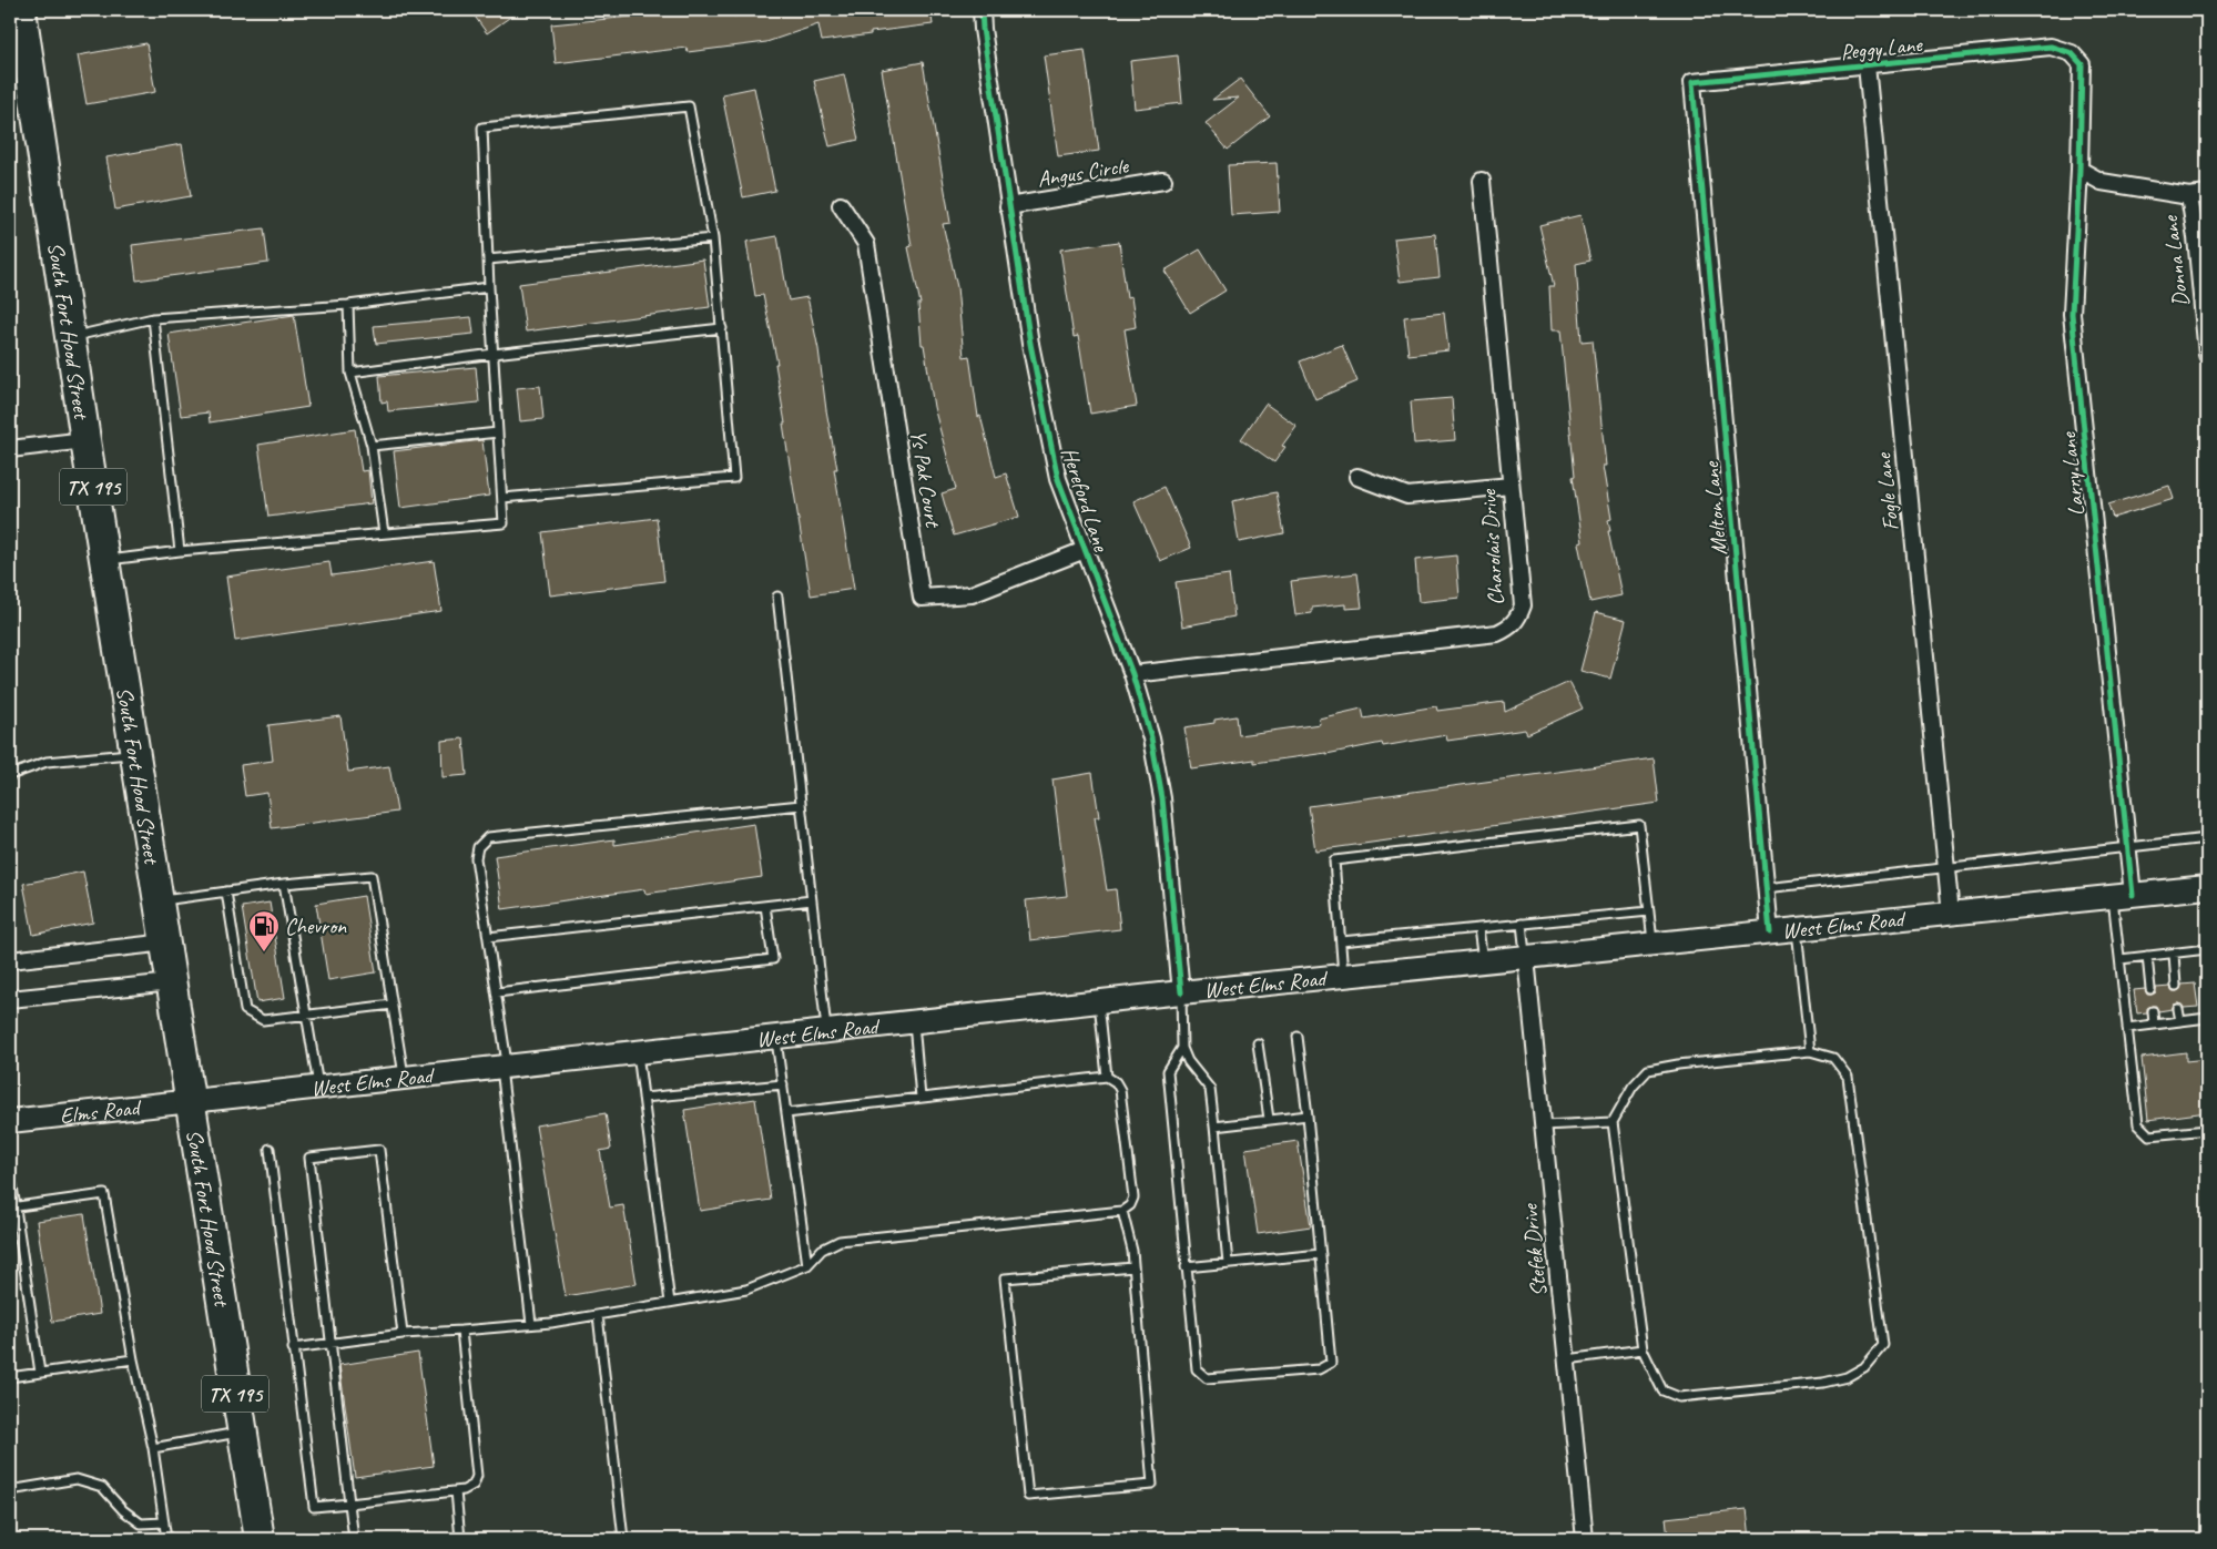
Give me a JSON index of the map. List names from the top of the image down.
{
  "streets": {
    "highway": ["South Fort Hood Street", "TX 195"],
    "main road": ["West Elms Road", "Elms Road"],
    "street": [
      "Peggy Lane",
      "Angus Circle",
      "Donna Lane",
      "Larry Lane",
      "Ys Pak Court",
      "Fogle Lane",
      "Hereford Lane",
      "Melton Lane",
      "Charolais Drive",
      "Stefek Drive"
    ]
  },
  "crossings": [
    ["Peggy Lane", "Larry Lane"],
    ["Peggy Lane", "Fogle Lane"],
    ["Peggy Lane", "Melton Lane"],
    ["Angus Circle", "Hereford Lane"],
    ["South Fort Hood Street", "West Elms Road"],
    ["South Fort Hood Street", "Elms Road"],
    ["Larry Lane", "West Elms Road"],
    ["Ys Pak Court", "Hereford Lane"],
    ["Fogle Lane", "West Elms Road"],
    ["Hereford Lane", "Charolais Drive"],
    ["Hereford Lane", "West Elms Road"],
    ["Melton Lane", "West Elms Road"],
    ["West Elms Road", "Elms Road"],
    ["West Elms Road", "Stefek Drive"]
  ],
  "places": {
    "fuel station": ["Chevron"]
  }
}
